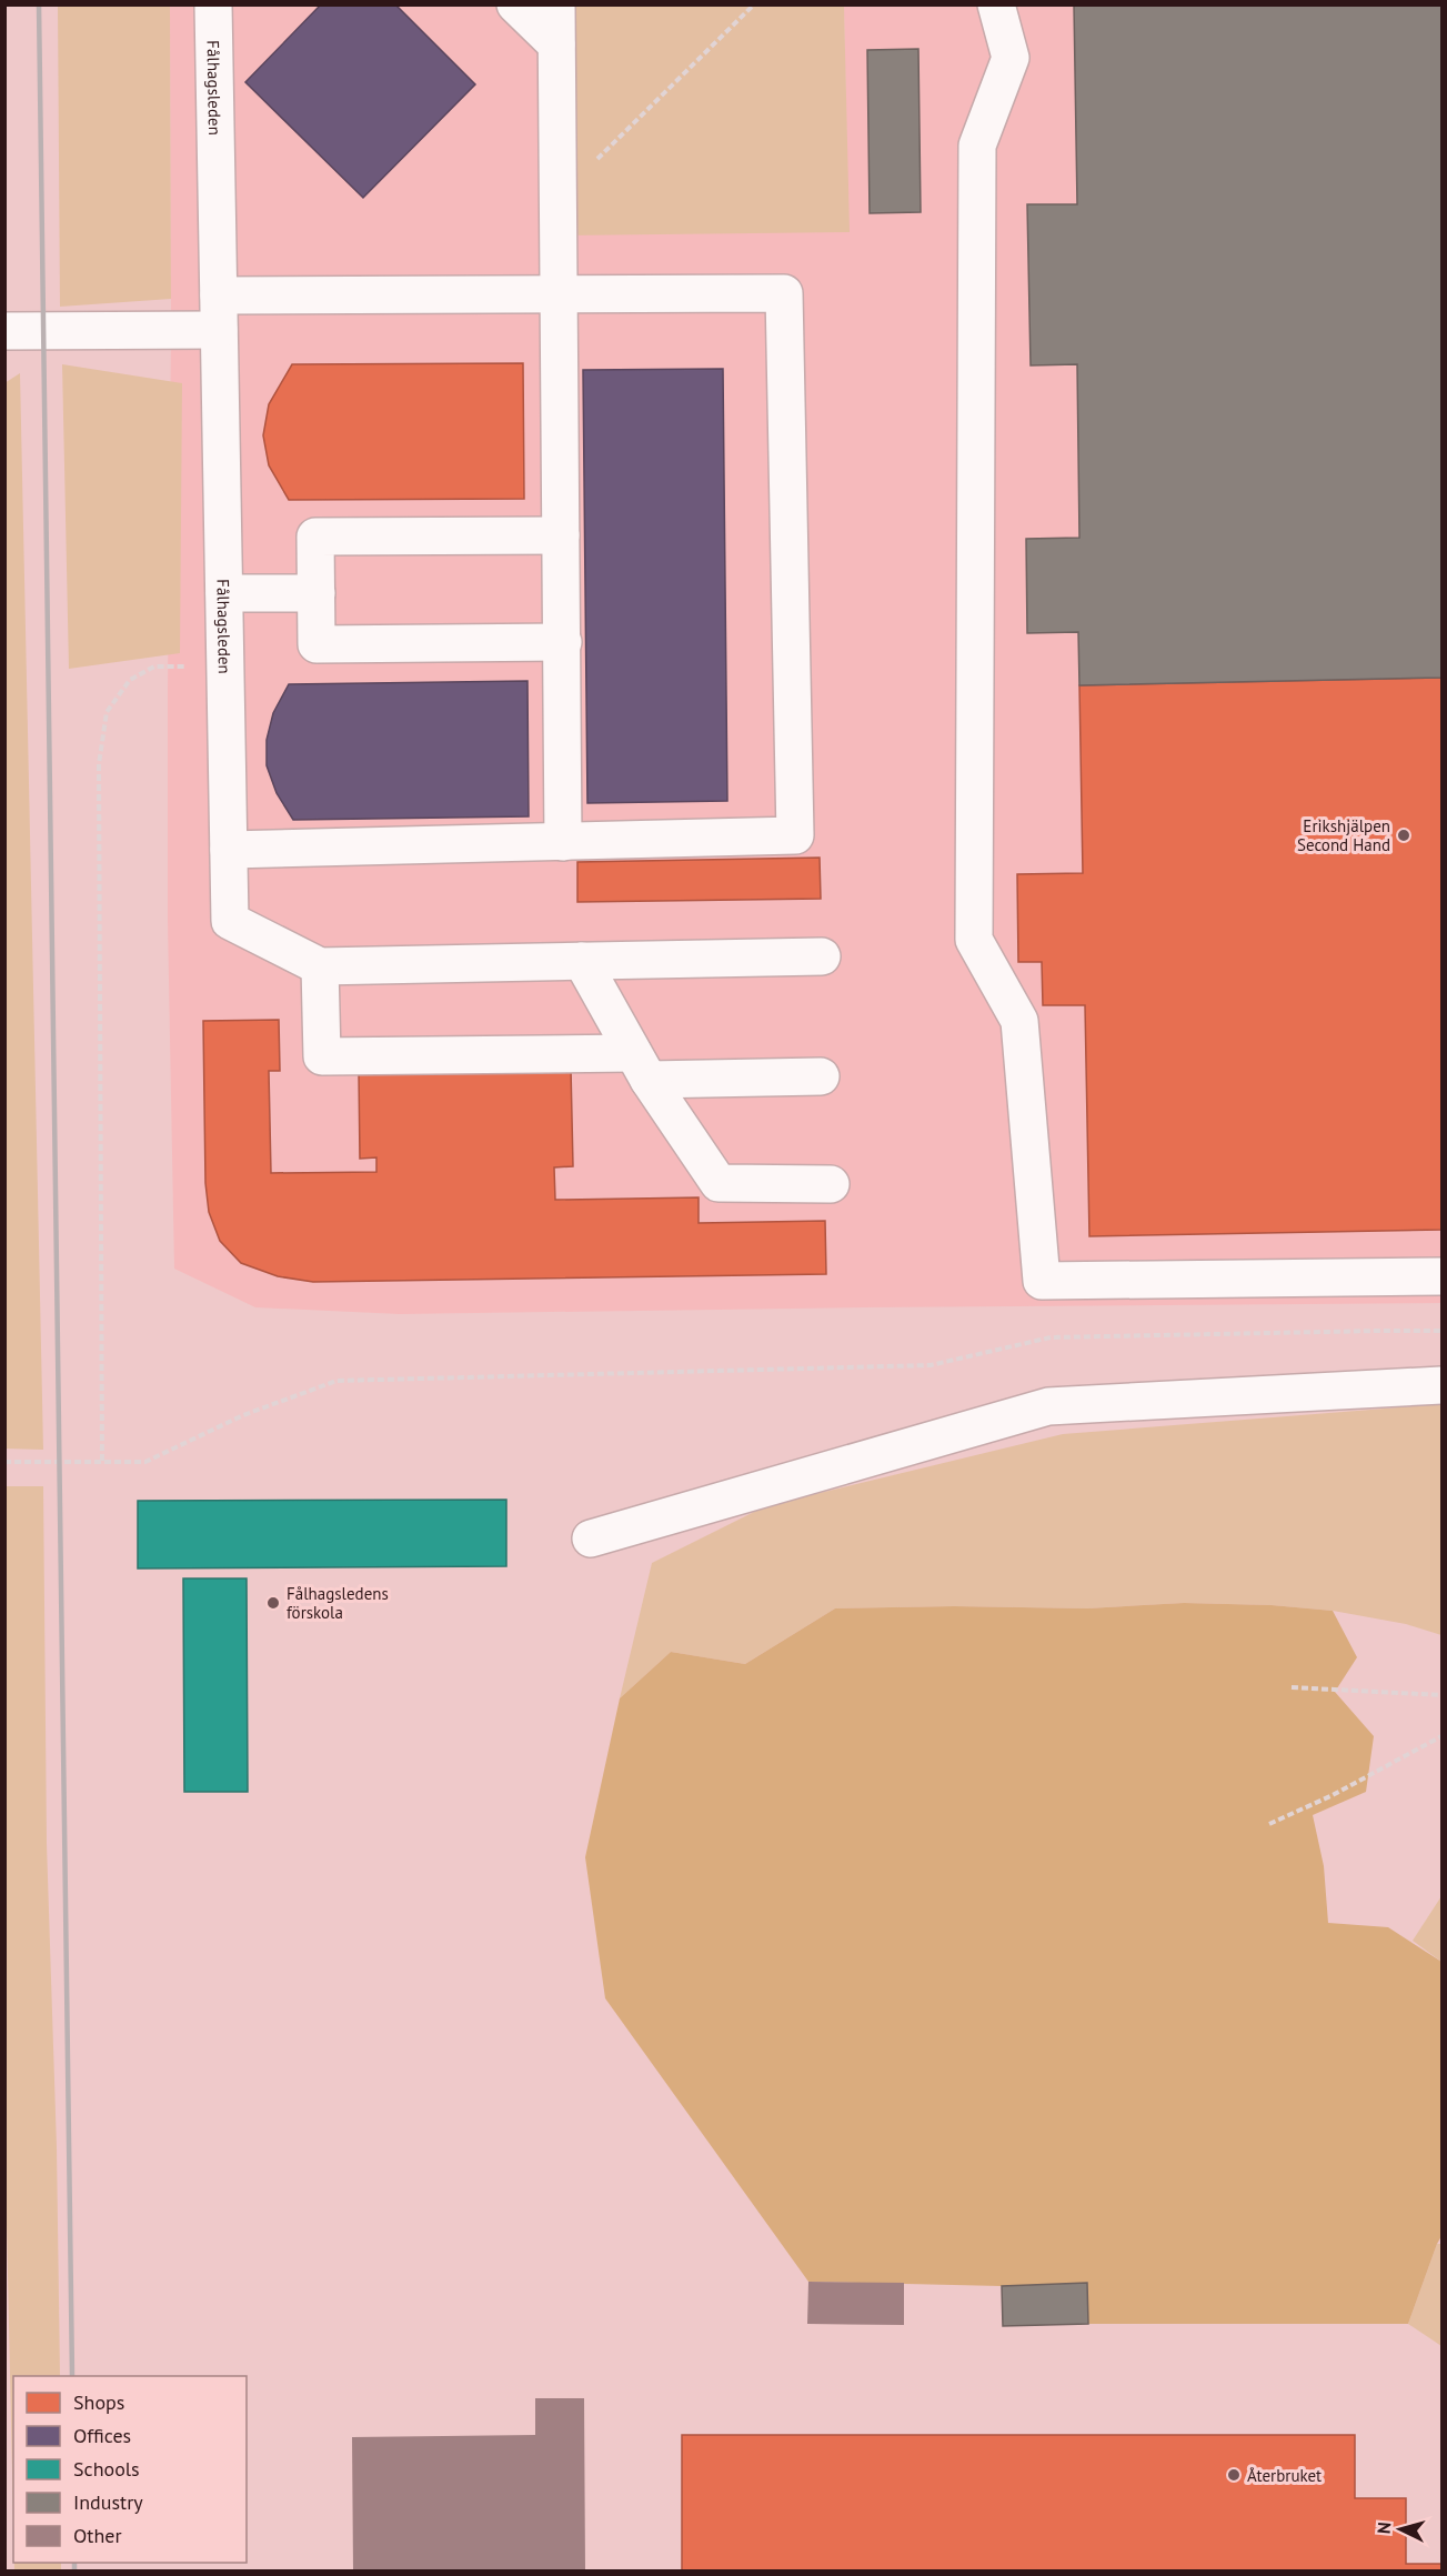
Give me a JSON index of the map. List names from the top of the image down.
{
  "streets": {
    "street": ["Fålhagsleden"]
  },
  "places": ["Erikshjälpen Second Hand", "Fålhagsledens förskola", "Återbruket"],
  "legend": [
    "Shops",
    "Offices",
    "Schools",
    "Industry",
    "Other"
  ],
  "north": "left"
}
